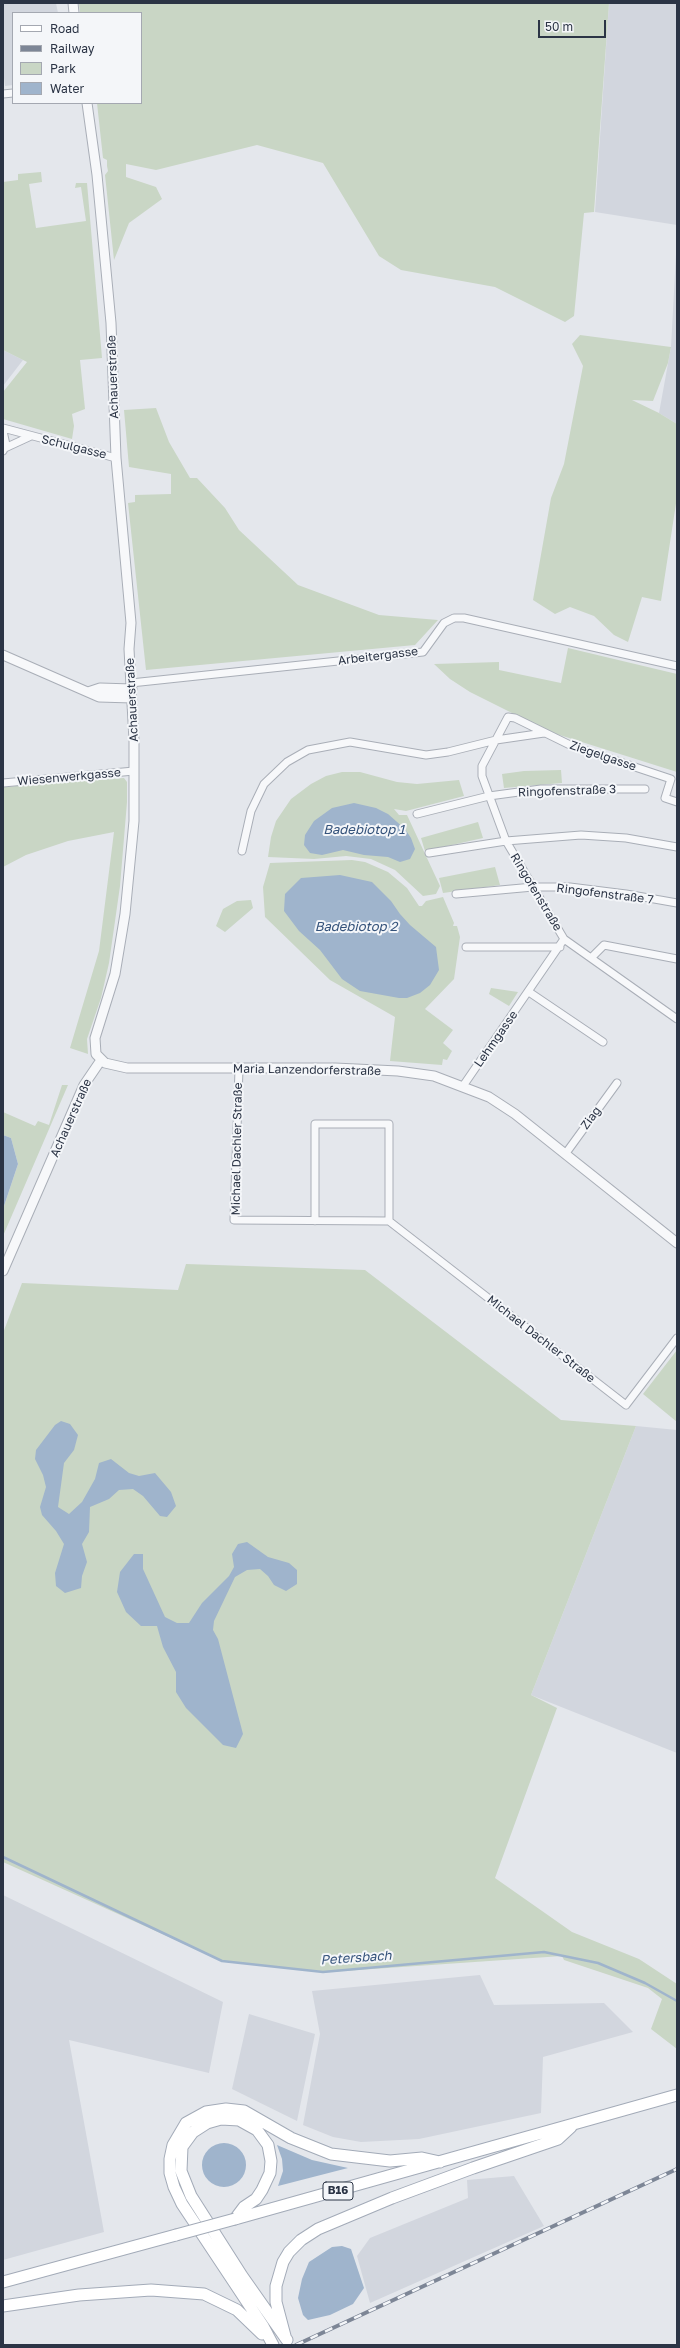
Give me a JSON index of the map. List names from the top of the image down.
{
  "streets": {
    "main road": ["B16"],
    "street": [
      "Achauerstraße",
      "Schulgasse",
      "Arbeitergasse",
      "Ziegelgasse",
      "Wiesenwerkgasse",
      "Ringofenstraße 3",
      "Ringofenstraße",
      "Ringofenstraße 7",
      "Lehmgasse",
      "Maria Lanzendorferstraße",
      "Ziag",
      "Michael Dachler Straße"
    ]
  },
  "crossings": [
    ["Achauerstraße", "Schulgasse"],
    ["Achauerstraße", "Arbeitergasse"],
    ["Achauerstraße", "Wiesenwerkgasse"],
    ["Achauerstraße", "Maria Lanzendorferstraße"],
    ["Ziegelgasse", "Ringofenstraße"],
    ["Ringofenstraße 3", "Ringofenstraße"],
    ["Ringofenstraße", "Ringofenstraße 7"],
    ["Ringofenstraße", "Lehmgasse"],
    ["Lehmgasse", "Maria Lanzendorferstraße"],
    ["Maria Lanzendorferstraße", "Ziag"],
    ["Maria Lanzendorferstraße", "Michael Dachler Straße"]
  ],
  "water": ["Badebiotop 1", "Badebiotop 2", "Petersbach"],
  "legend": [
    "Road",
    "Railway",
    "Park",
    "Water"
  ],
  "scale_bar": "50 m"
}
